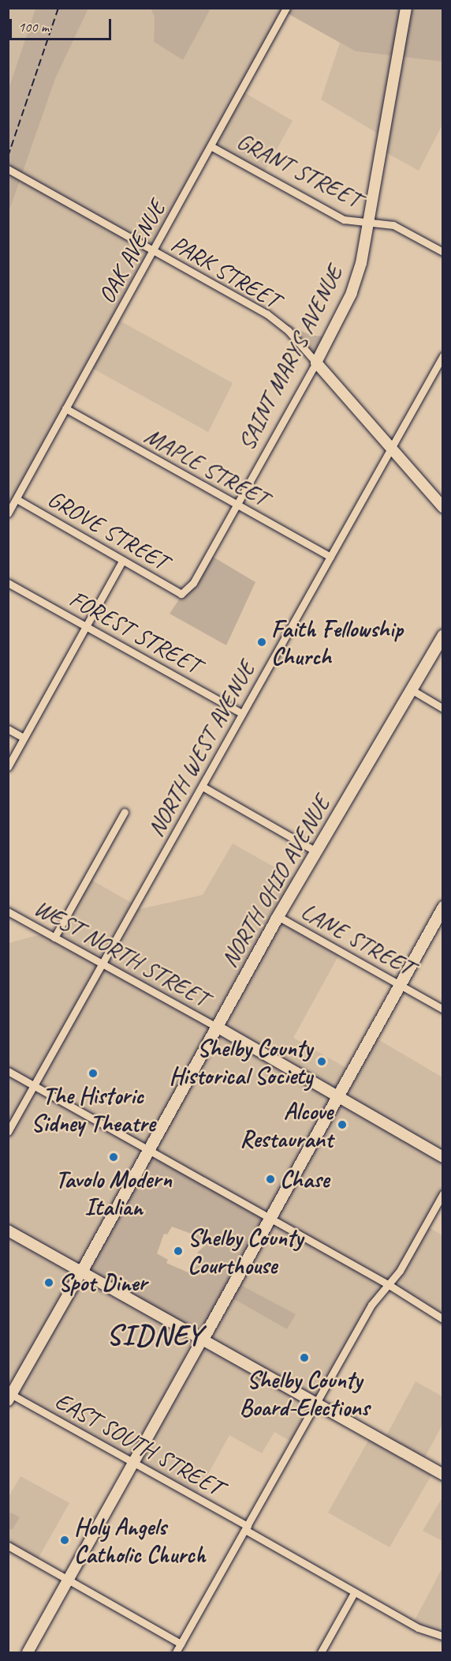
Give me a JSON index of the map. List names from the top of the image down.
{
  "streets": {
    "main road": ["SAINT MARYS AVENUE", "NORTH OHIO AVENUE"],
    "street": [
      "GRANT STREET",
      "OAK AVENUE",
      "PARK STREET",
      "MAPLE STREET",
      "GROVE STREET",
      "FOREST STREET",
      "NORTH WEST AVENUE",
      "LANE STREET",
      "WEST NORTH STREET",
      "EAST SOUTH STREET"
    ]
  },
  "crossings": [
    ["GRANT STREET", "OAK AVENUE"],
    ["GRANT STREET", "SAINT MARYS AVENUE"],
    ["OAK AVENUE", "PARK STREET"],
    ["OAK AVENUE", "MAPLE STREET"],
    ["OAK AVENUE", "GROVE STREET"],
    ["PARK STREET", "SAINT MARYS AVENUE"],
    ["SAINT MARYS AVENUE", "MAPLE STREET"],
    ["SAINT MARYS AVENUE", "GROVE STREET"],
    ["MAPLE STREET", "NORTH WEST AVENUE"],
    ["FOREST STREET", "NORTH WEST AVENUE"],
    ["NORTH WEST AVENUE", "WEST NORTH STREET"],
    ["NORTH OHIO AVENUE", "LANE STREET"],
    ["NORTH OHIO AVENUE", "WEST NORTH STREET"]
  ],
  "districts": ["SIDNEY"],
  "places": [
    "Faith Fellowship Church",
    "Shelby County Historical Society",
    "The Historic Sidney Theatre",
    "Alcove Restaurant",
    "Tavolo Modern Italian",
    "Chase",
    "Shelby County Courthouse",
    "Spot Diner",
    "Shelby County Board-Elections",
    "Holy Angels Catholic Church"
  ],
  "scale_bar": "100 m"
}
